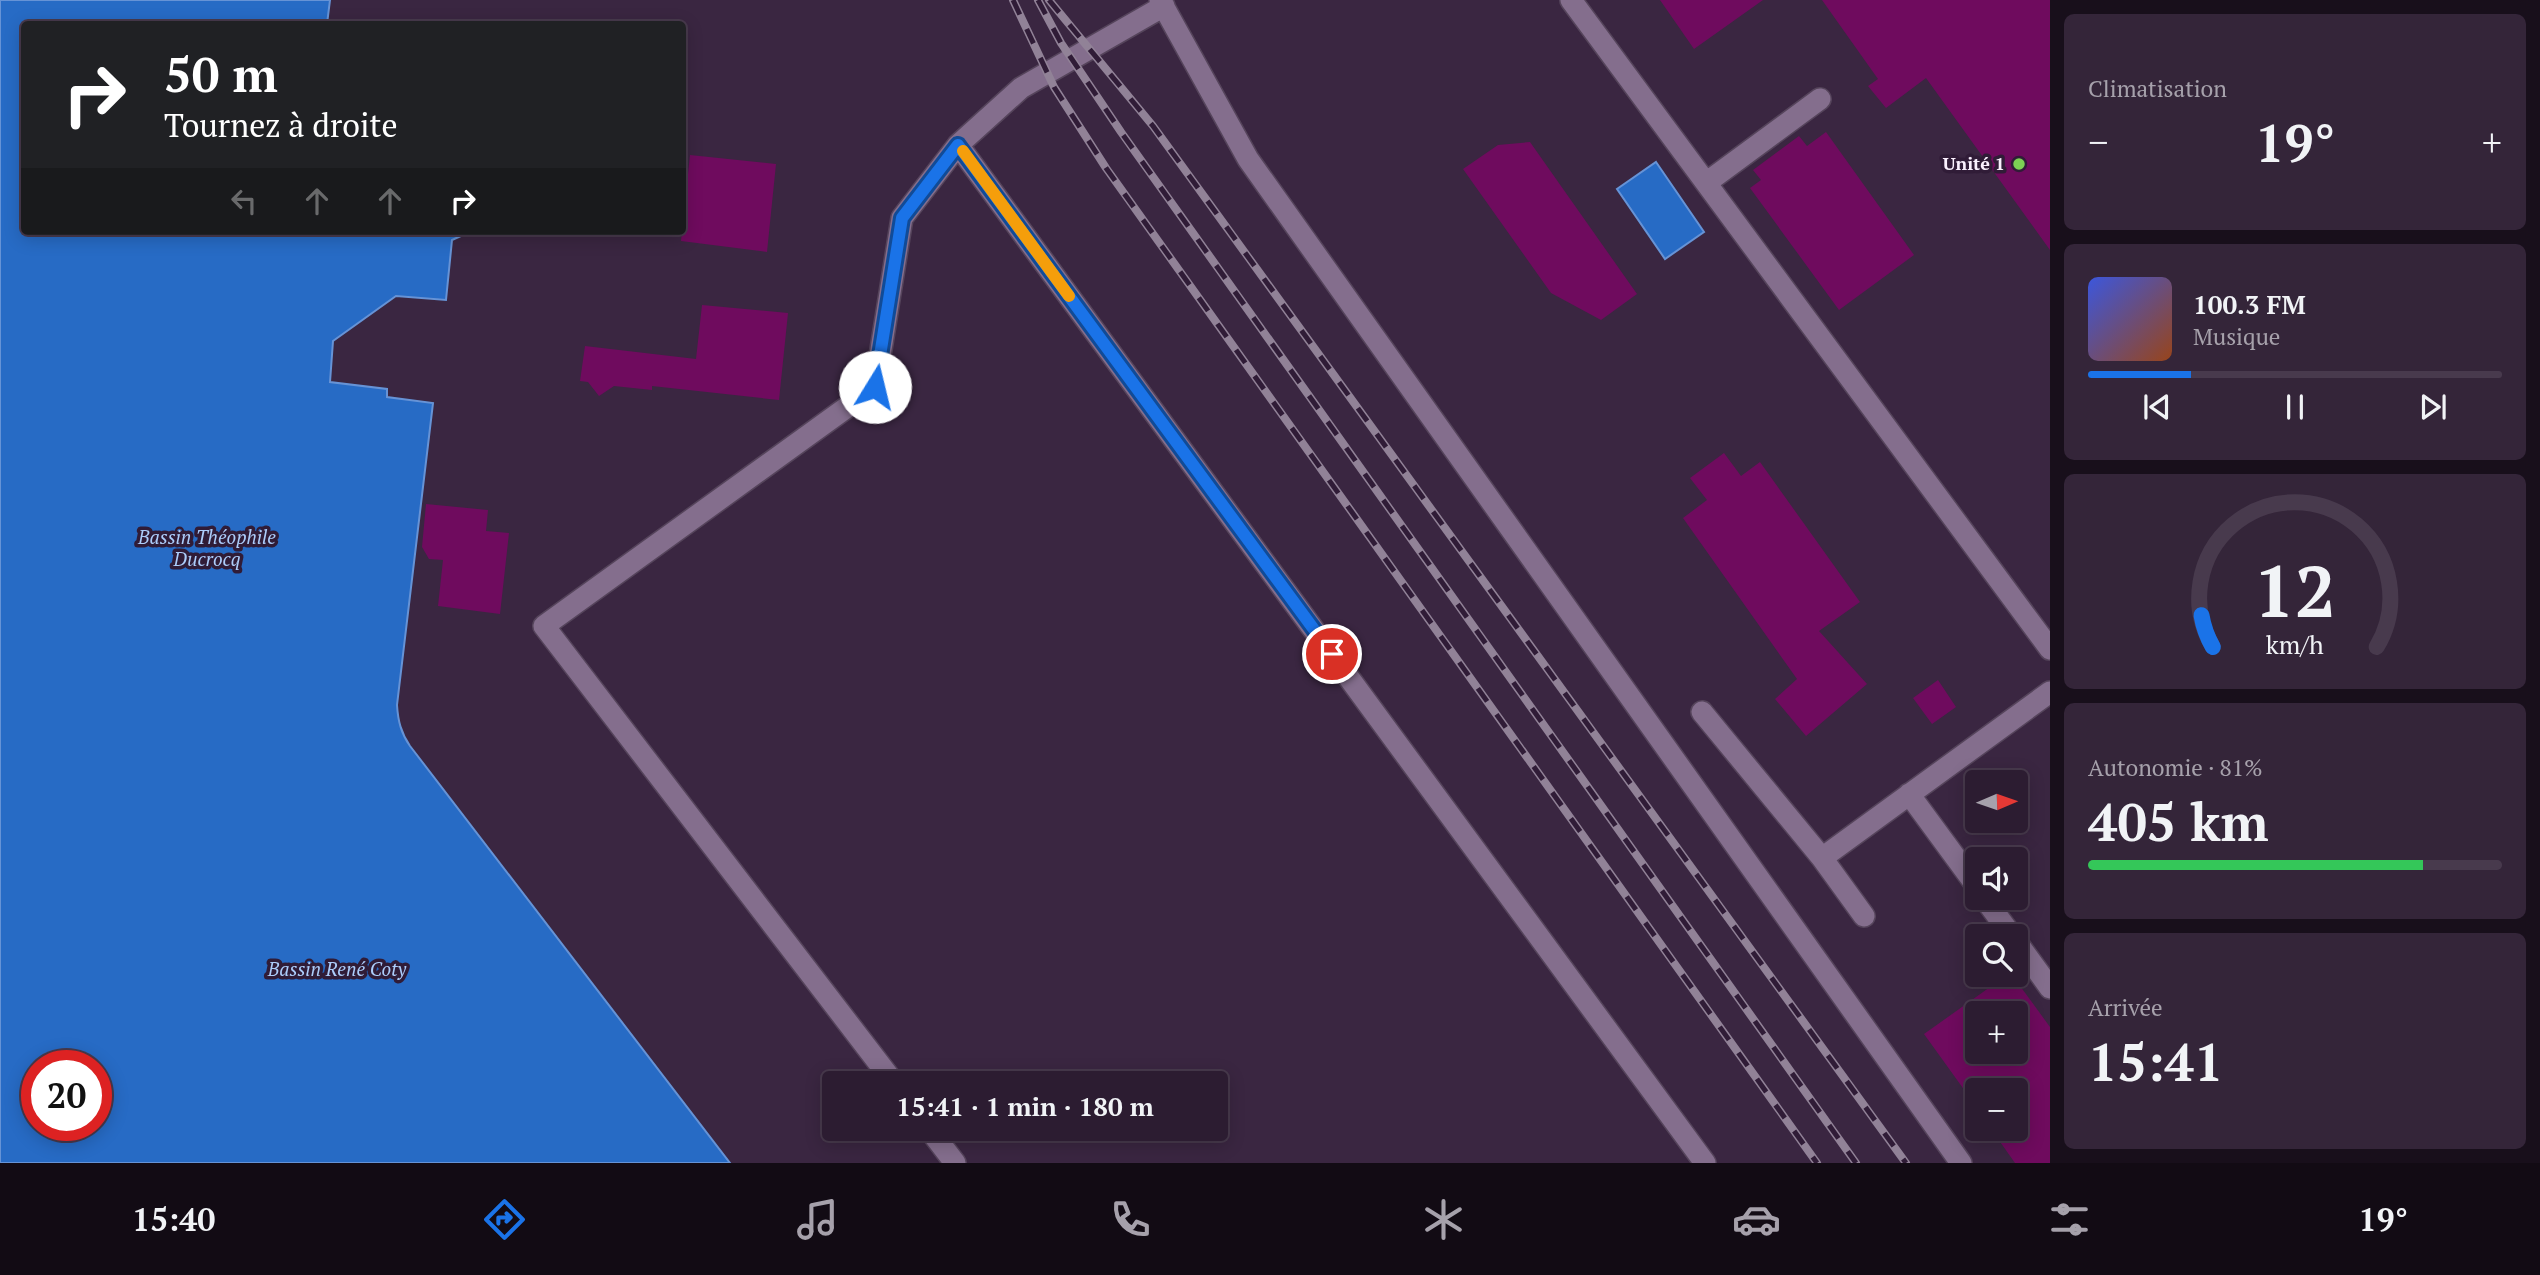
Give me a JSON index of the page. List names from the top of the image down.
{
  "water": ["Bassin Théophile Ducrocq", "Bassin René Coty"],
  "places": ["Unité 1"],
  "north": "right",
  "page": {
    "tile": [
      "Climatisation",
      ["Autonomie · 81%", "405 km"],
      ["Arrivée", "15:41"]
    ],
    "turn": ["50 m", "Tournez à droite"],
    "heat": ["−", "19°", "+"],
    "song": ["100.3 FM", "Musique"],
    "map_buttons": ["+", "−"],
    "limit": "20",
    "trip": "15:41 · 1 min · 180 m",
    "tabs": ["15:40", "19°"],
    "gauge": ["12", "km/h"]
  }
}
